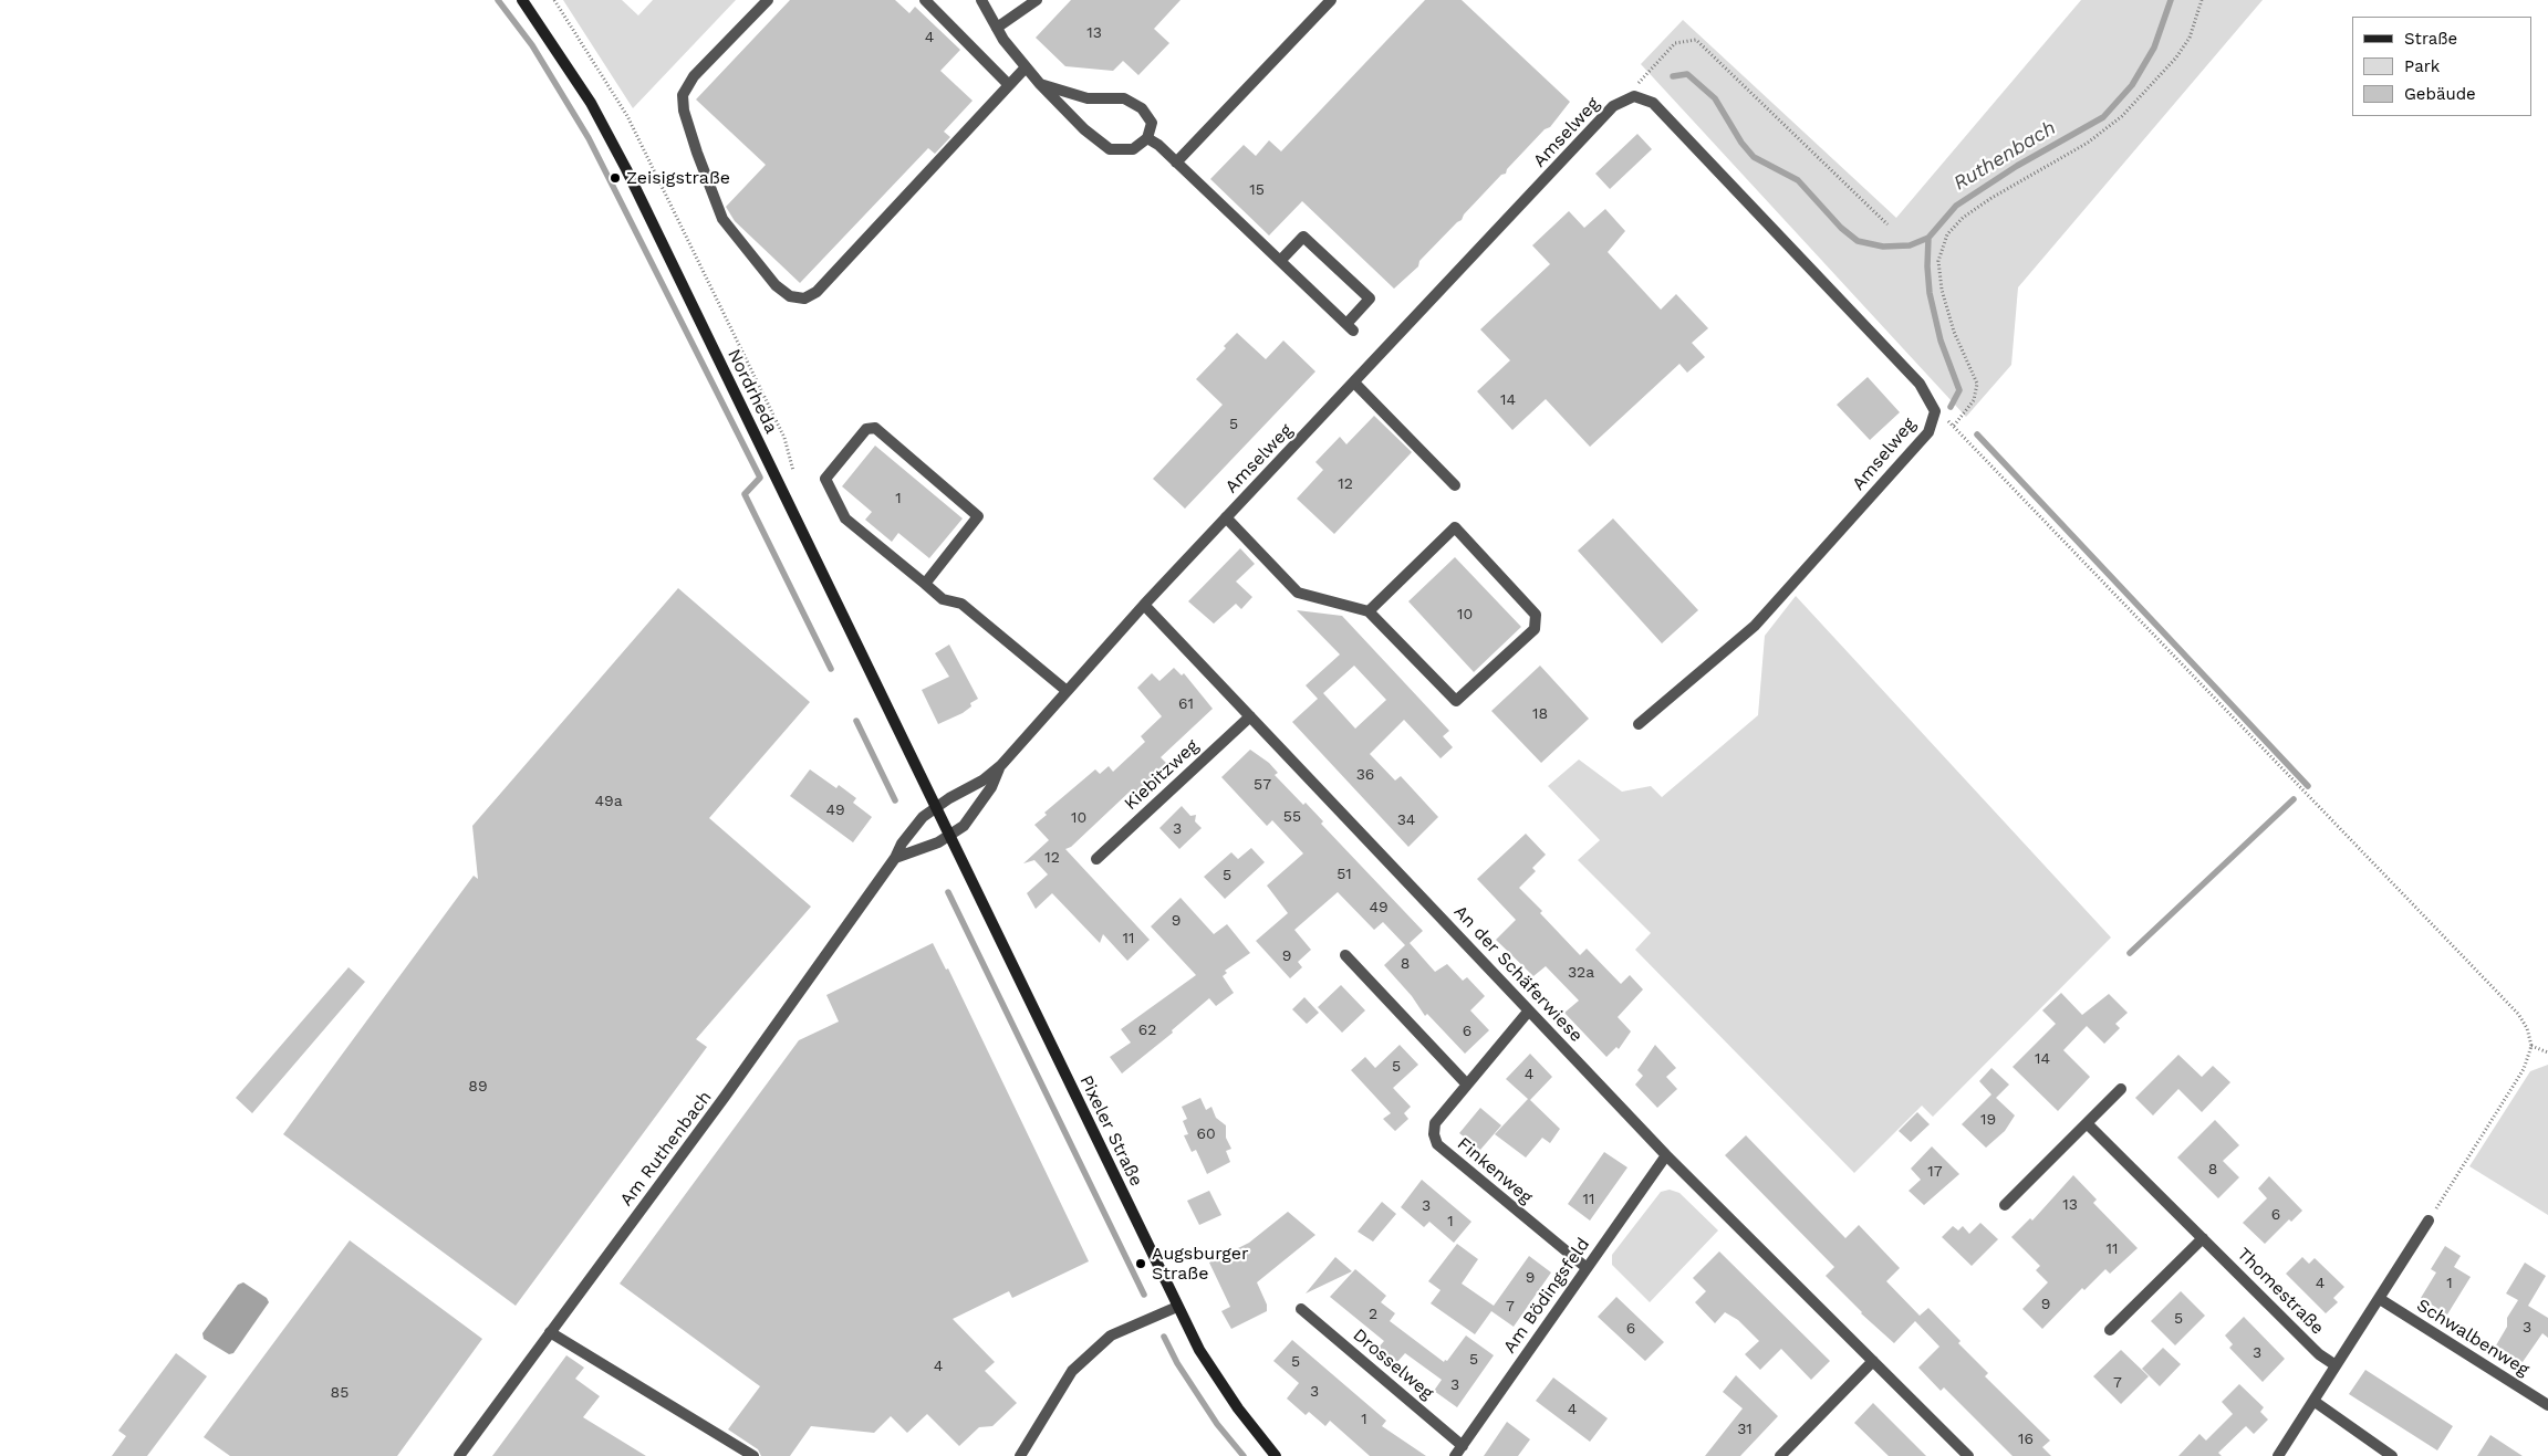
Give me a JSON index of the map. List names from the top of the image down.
{
  "streets": {
    "main road": ["Nordrheda", "Pixeler Straße"],
    "street": [
      "Amselweg",
      "Kiebitzweg",
      "An der Schäferwiese",
      "Am Ruthenbach",
      "Finkenweg",
      "Thomestraße",
      "Am Bödingsfeld",
      "Schwalbenweg",
      "Drosselweg"
    ]
  },
  "crossings": [
    ["Amselweg", "Nordrheda"],
    ["Amselweg", "An der Schäferwiese"],
    ["Amselweg", "Pixeler Straße"],
    ["Amselweg", "Am Ruthenbach"],
    ["Nordrheda", "Pixeler Straße"],
    ["Nordrheda", "Am Ruthenbach"],
    ["Kiebitzweg", "An der Schäferwiese"],
    ["An der Schäferwiese", "Finkenweg"],
    ["An der Schäferwiese", "Am Bödingsfeld"],
    ["Pixeler Straße", "Am Ruthenbach"],
    ["Finkenweg", "Am Bödingsfeld"],
    ["Am Bödingsfeld", "Drosselweg"]
  ],
  "water": ["Ruthenbach"],
  "places": ["Zeisigstraße", "Augsburger Straße"],
  "house_numbers": [
    "13",
    "4",
    "15",
    "14",
    "5",
    "12",
    "1",
    "10",
    "61",
    "18",
    "36",
    "57",
    "49a",
    "49",
    "55",
    "10",
    "34",
    "3",
    "12",
    "51",
    "5",
    "49",
    "9",
    "11",
    "9",
    "8",
    "32a",
    "62",
    "6",
    "14",
    "5",
    "4",
    "89",
    "19",
    "60",
    "8",
    "17",
    "11",
    "13",
    "3",
    "6",
    "1",
    "11",
    "9",
    "4",
    "1",
    "9",
    "7",
    "2",
    "5",
    "3",
    "6",
    "3",
    "5",
    "5",
    "4",
    "7",
    "3",
    "3",
    "85",
    "4",
    "1",
    "31",
    "16"
  ],
  "legend": ["Straße", "Park", "Gebäude"]
}
